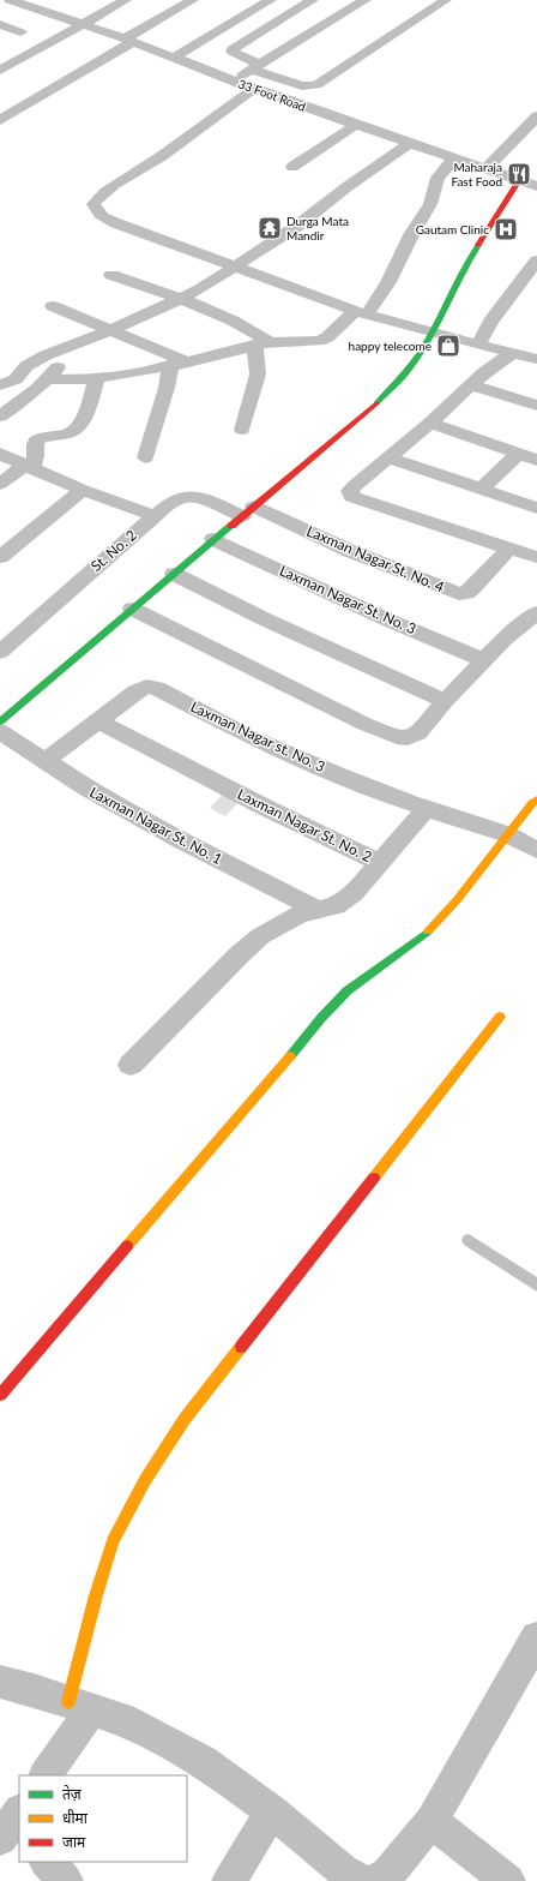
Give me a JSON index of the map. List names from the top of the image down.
{
  "streets": {
    "street": [
      "33 Foot Road",
      "St. No. 2",
      "Laxman Nagar St. No. 4",
      "Laxman Nagar St. No. 3",
      "Laxman Nagar st. No. 3",
      "Laxman Nagar St. No. 1",
      "Laxman Nagar St. No. 2"
    ]
  },
  "crossings": [
    ["St. No. 2", "Laxman Nagar St. No. 4"],
    ["Laxman Nagar st. No. 3", "Laxman Nagar St. No. 2"],
    ["Laxman Nagar St. No. 1", "Laxman Nagar St. No. 2"]
  ],
  "places": {
    "restaurant": ["Maharaja Fast Food"],
    "temple": ["Durga Mata Mandir"],
    "hospital": ["Gautam Clinic"],
    "shop": ["happy telecome"]
  },
  "legend": ["तेज़", "धीमा", "जाम"]
}
